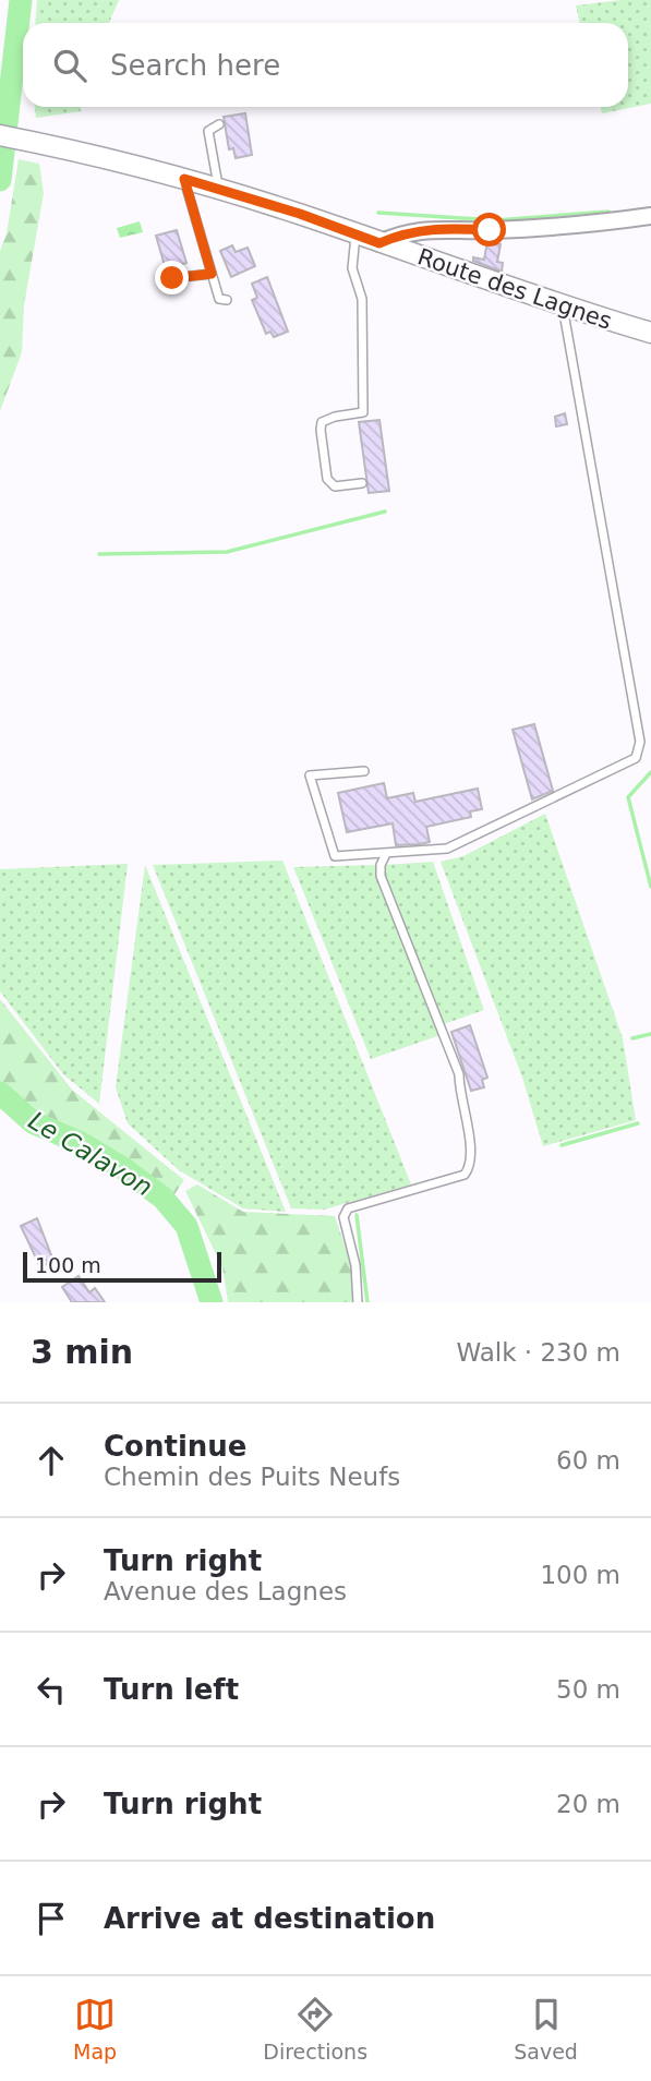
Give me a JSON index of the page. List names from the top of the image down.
{
  "streets": {
    "street": ["Route des Lagnes"]
  },
  "water": ["Le Calavon"],
  "scale_bar": "100 m",
  "page": {
    "search": "Search here",
    "scale": "100 m",
    "heading": ["3 min", "Walk · 230 m"],
    "list": [
      ["Continue", "Chemin des Puits Neufs", "60 m"],
      ["Turn right", "Avenue des Lagnes", "100 m"],
      ["Turn left", "50 m"],
      ["Turn right", "20 m"],
      "Arrive at destination"
    ],
    "nav": ["Map", "Directions", "Saved"]
  }
}
